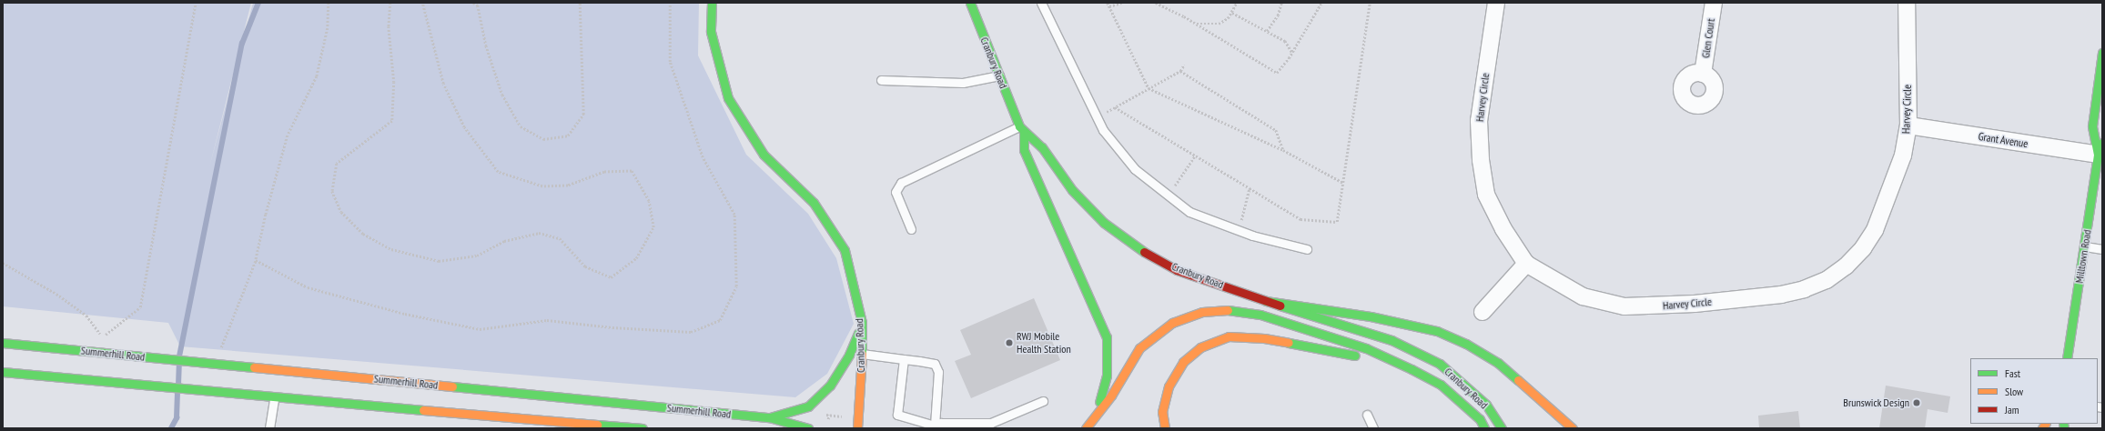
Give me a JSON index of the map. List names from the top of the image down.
{
  "streets": {
    "main road": ["Cranbury Road", "Milltown Road", "Summerhill Road"],
    "street": ["Glen Court", "Harvey Circle", "Grant Avenue"]
  },
  "crossings": [
    ["Harvey Circle", "Grant Avenue"],
    ["Grant Avenue", "Milltown Road"]
  ],
  "places": ["RWJ Mobile Health Station", "Brunswick Design"],
  "legend": ["Fast", "Slow", "Jam"]
}
